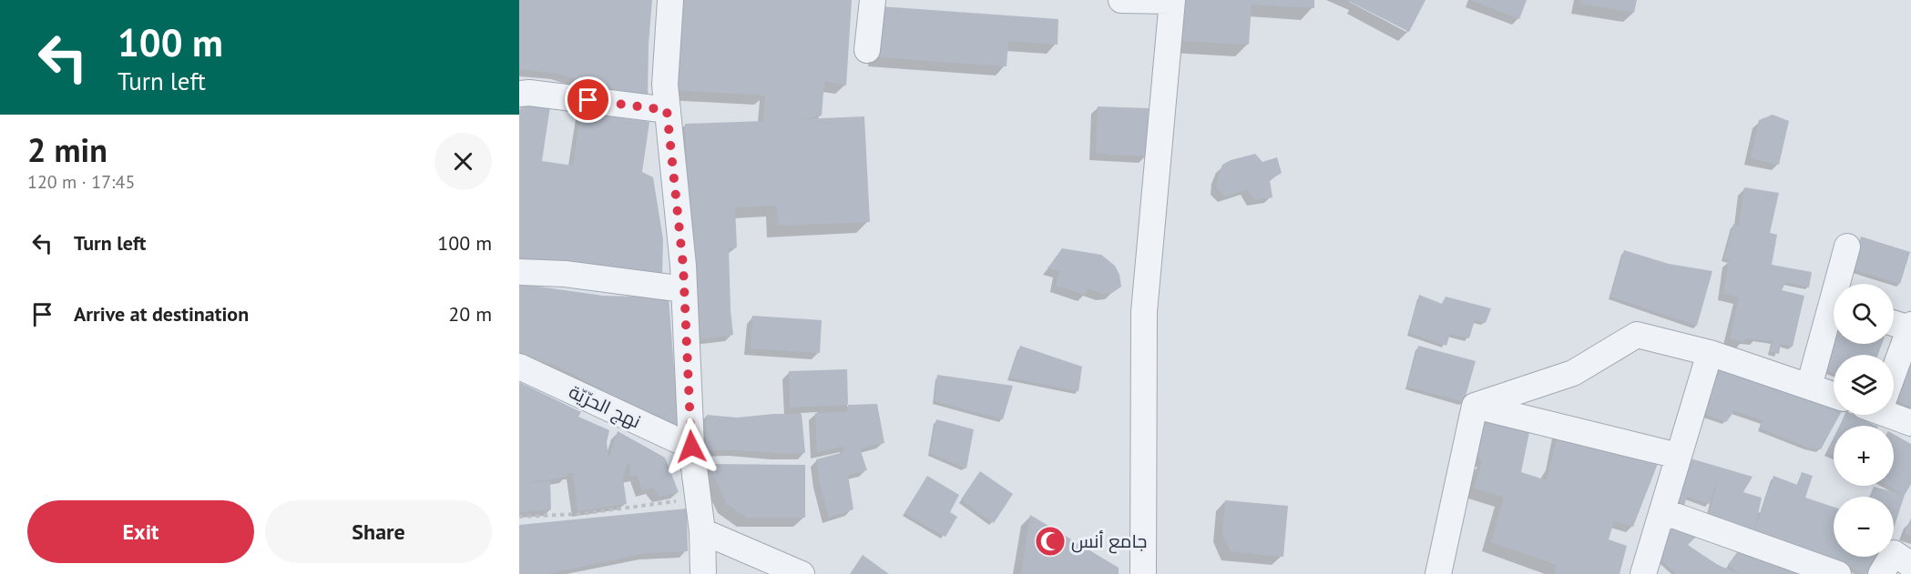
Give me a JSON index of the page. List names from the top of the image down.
{
  "streets": {
    "street": ["نهج الحرّيّة"]
  },
  "places": {
    "mosque": ["جامع أنس"]
  },
  "page": {
    "turn": ["100 m", "Turn left"],
    "heading": ["2 min", "120 m · 17:45"],
    "list": [
      {
        "name": "Turn left",
        "value": "100 m"
      },
      {
        "name": "Arrive at destination",
        "value": "20 m"
      }
    ],
    "map_buttons": ["+", "−"],
    "buttons": ["Exit", "Share"]
  }
}
